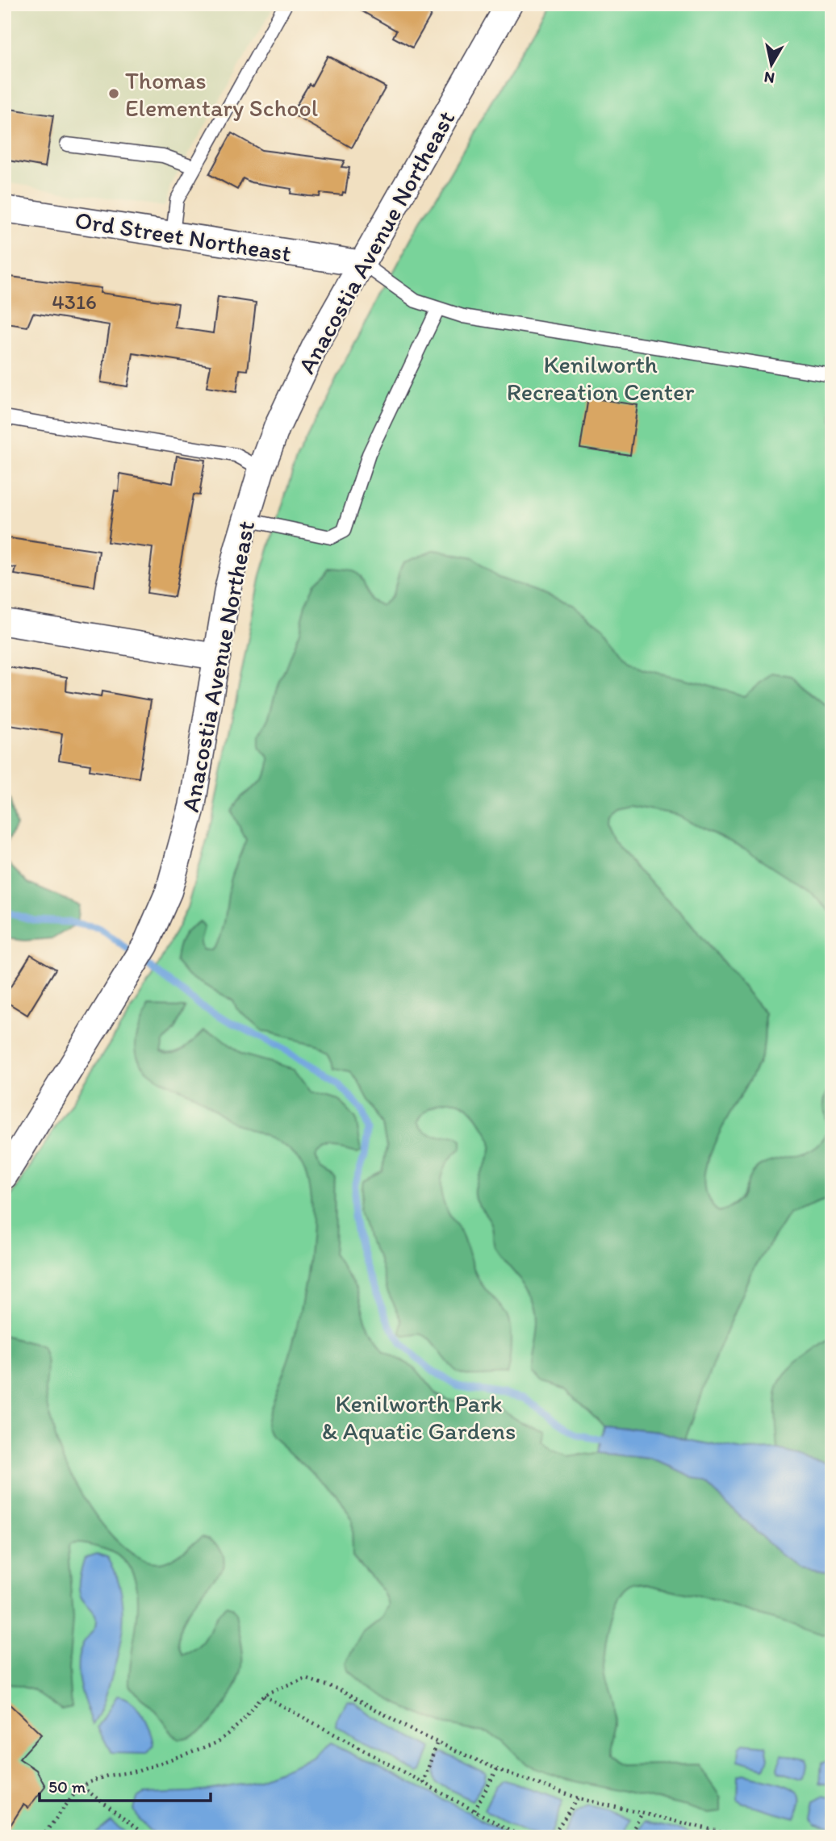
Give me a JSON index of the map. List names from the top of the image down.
{
  "streets": {
    "street": ["Ord Street Northeast", "Anacostia Avenue Northeast"]
  },
  "crossings": [
    ["Ord Street Northeast", "Anacostia Avenue Northeast"]
  ],
  "parks": ["Kenilworth Recreation Center", "Kenilworth Park & Aquatic Gardens"],
  "places": ["Thomas Elementary School"],
  "house_numbers": ["4316"],
  "scale_bar": "50 m",
  "north": "bottom"
}
